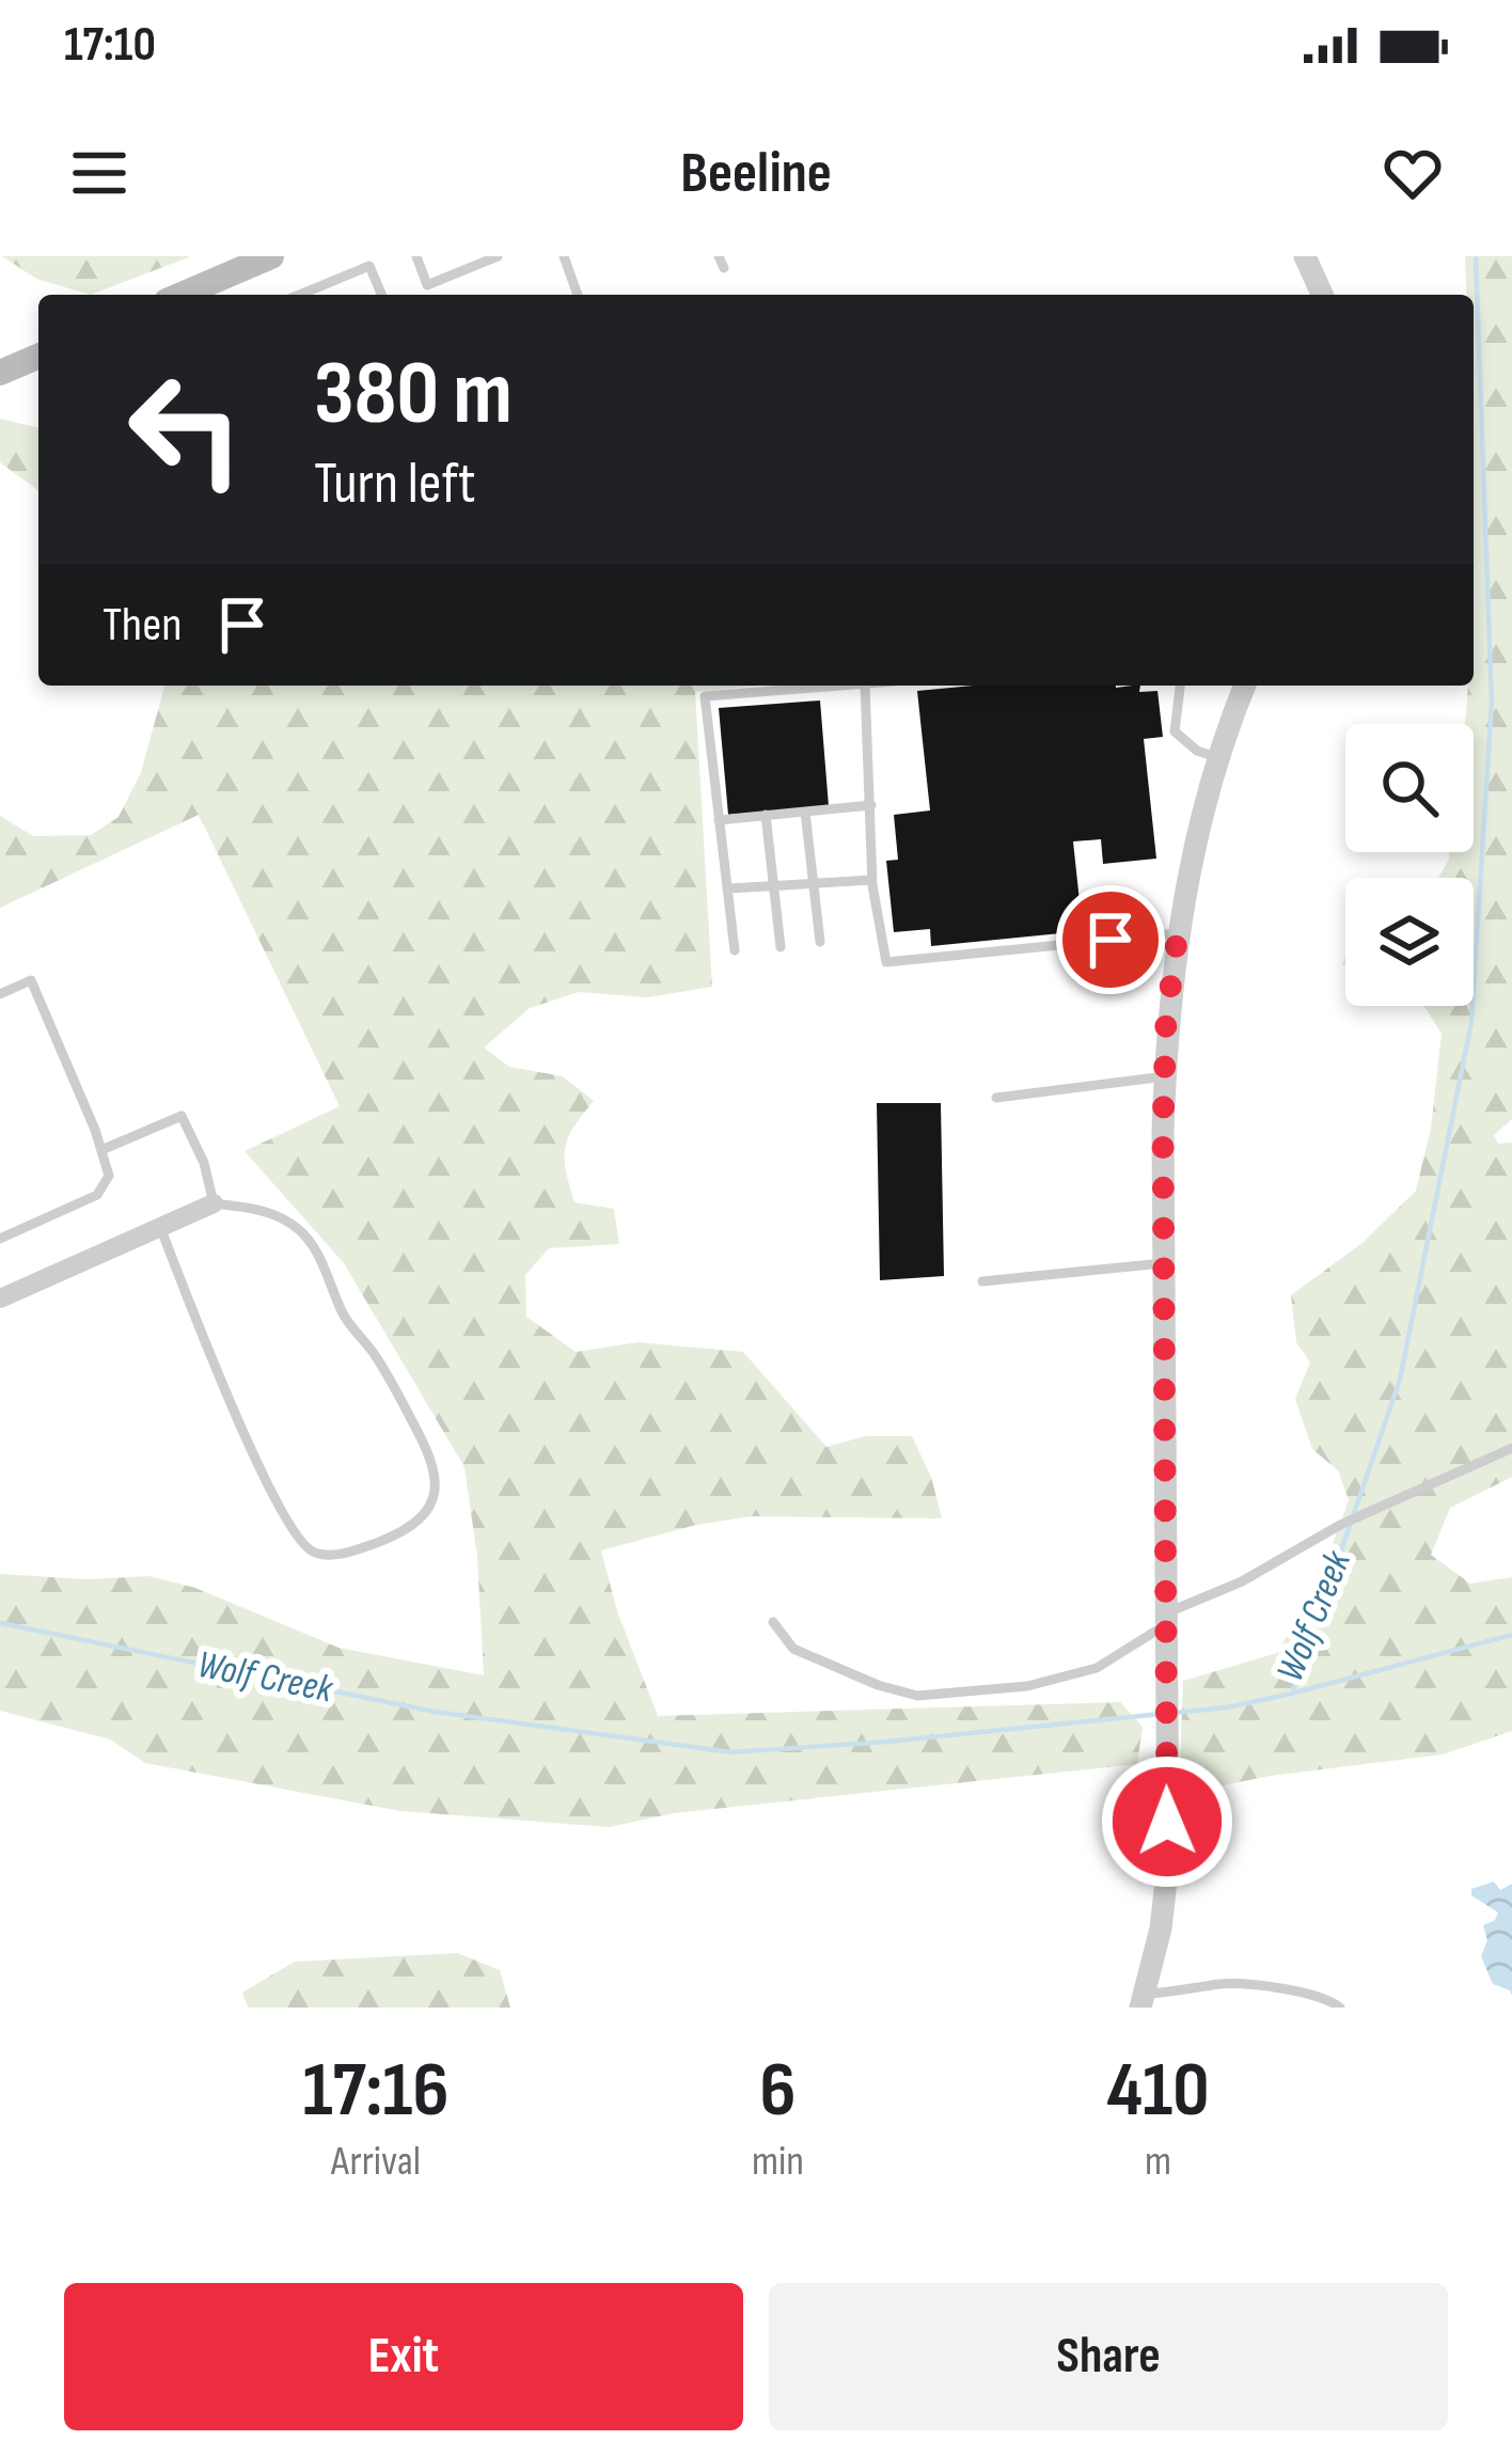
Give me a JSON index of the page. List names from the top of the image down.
{
  "water": ["Wolf Creek"],
  "page": {
    "status": "17:10",
    "header": "Beeline",
    "turn": ["380 m", "Turn left"],
    "then": "Then",
    "eta": [
      "17:16",
      "Arrival",
      "6",
      "min",
      "410",
      "m"
    ],
    "buttons": ["Exit", "Share"]
  }
}
